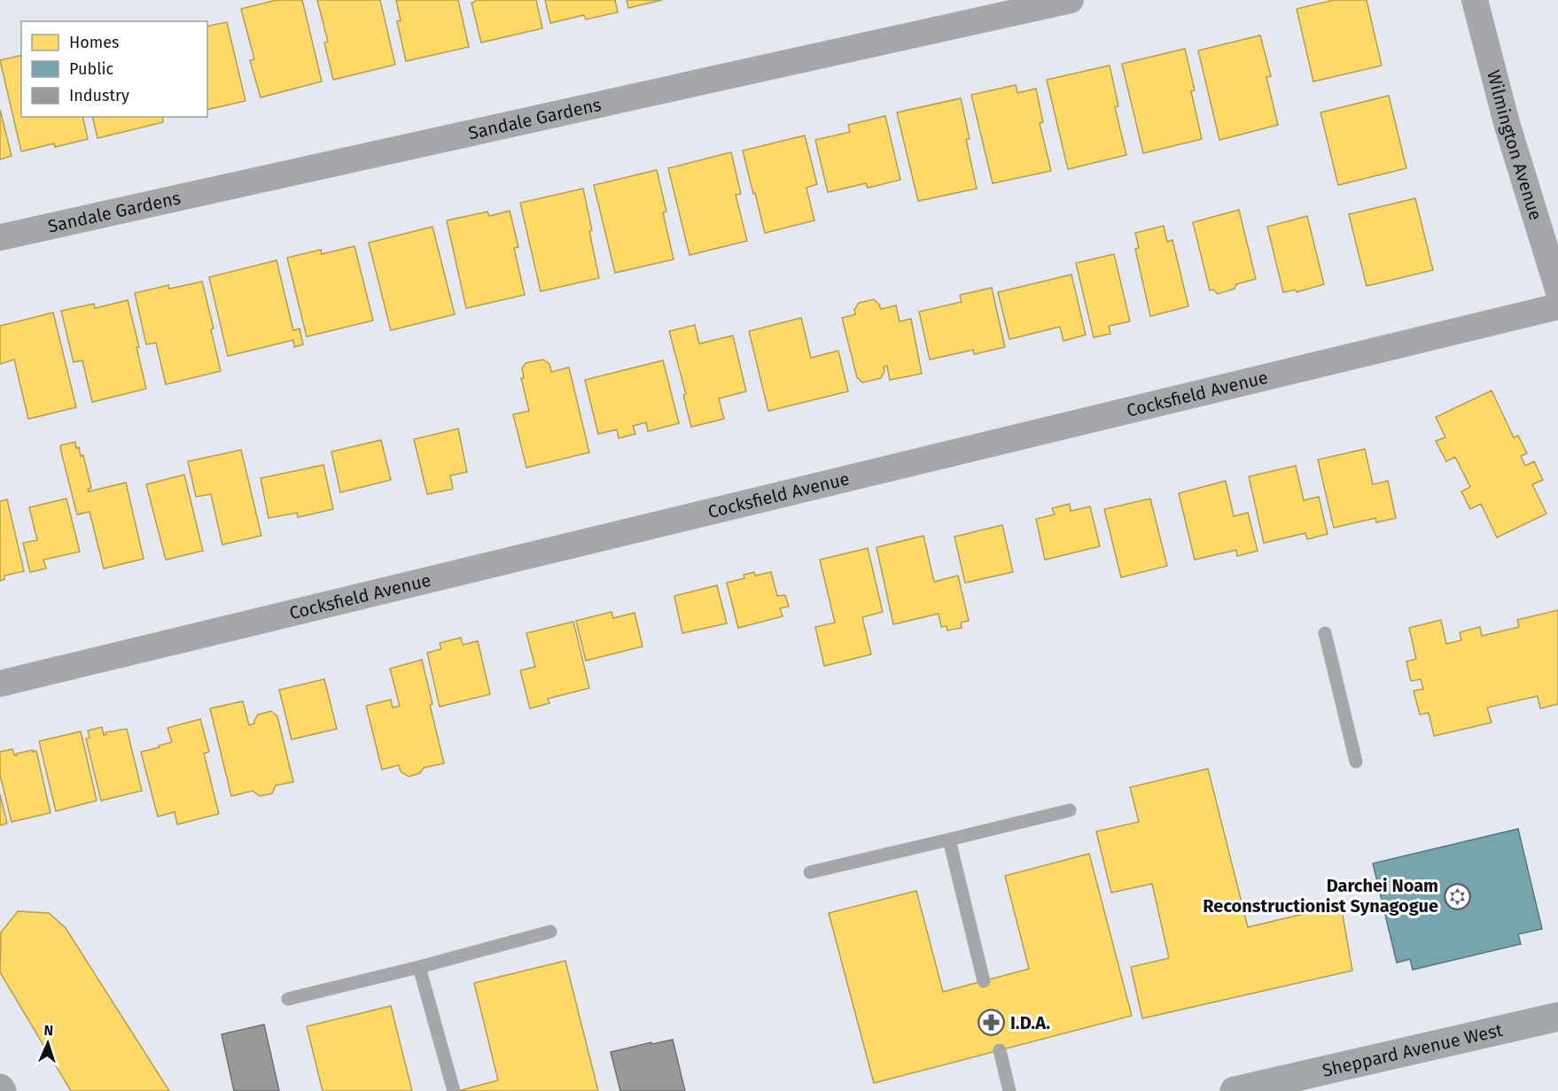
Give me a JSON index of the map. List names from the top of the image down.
{
  "streets": {
    "main road": ["Sheppard Avenue West"],
    "street": ["Sandale Gardens", "Wilmington Avenue", "Cocksfield Avenue"]
  },
  "places": {
    "synagogue": ["Darchei Noam Reconstructionist Synagogue"],
    "pharmacy": ["I.D.A."]
  },
  "legend": ["Homes", "Public", "Industry"],
  "north": "top"
}
